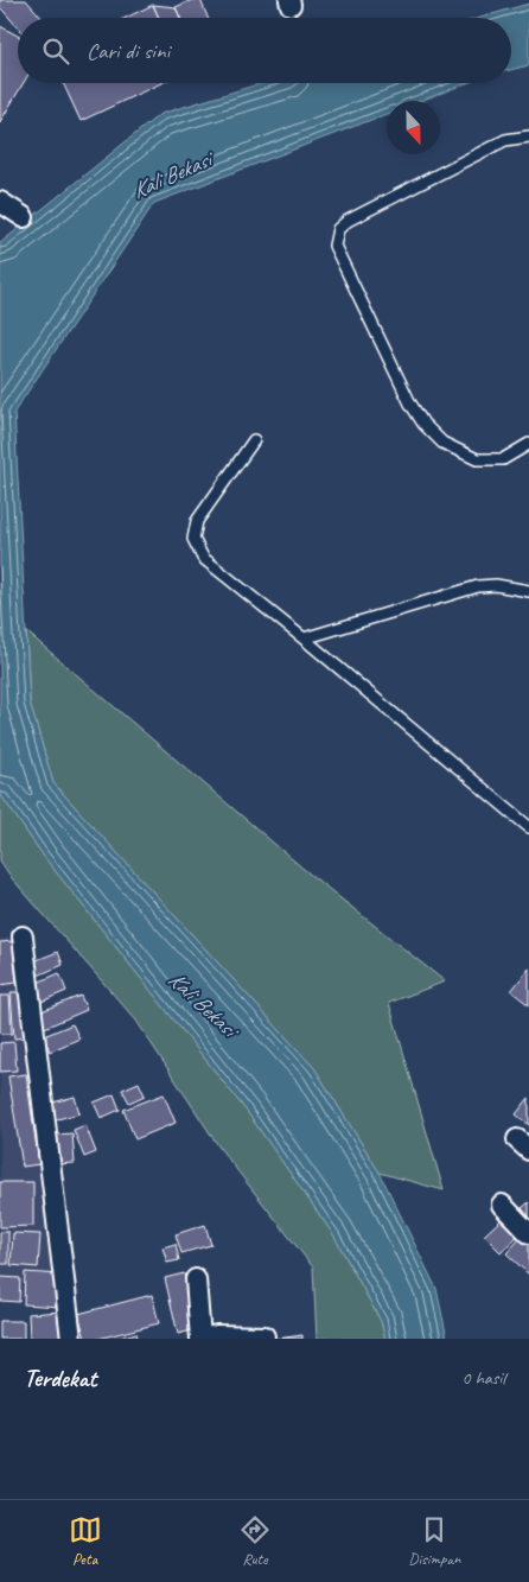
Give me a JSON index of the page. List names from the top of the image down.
{
  "water": ["Kali Bekasi"],
  "north": "bottom",
  "page": {
    "search": "Cari di sini",
    "heading": ["Terdekat", "0 hasil"],
    "nav": ["Peta", "Rute", "Disimpan"]
  }
}
